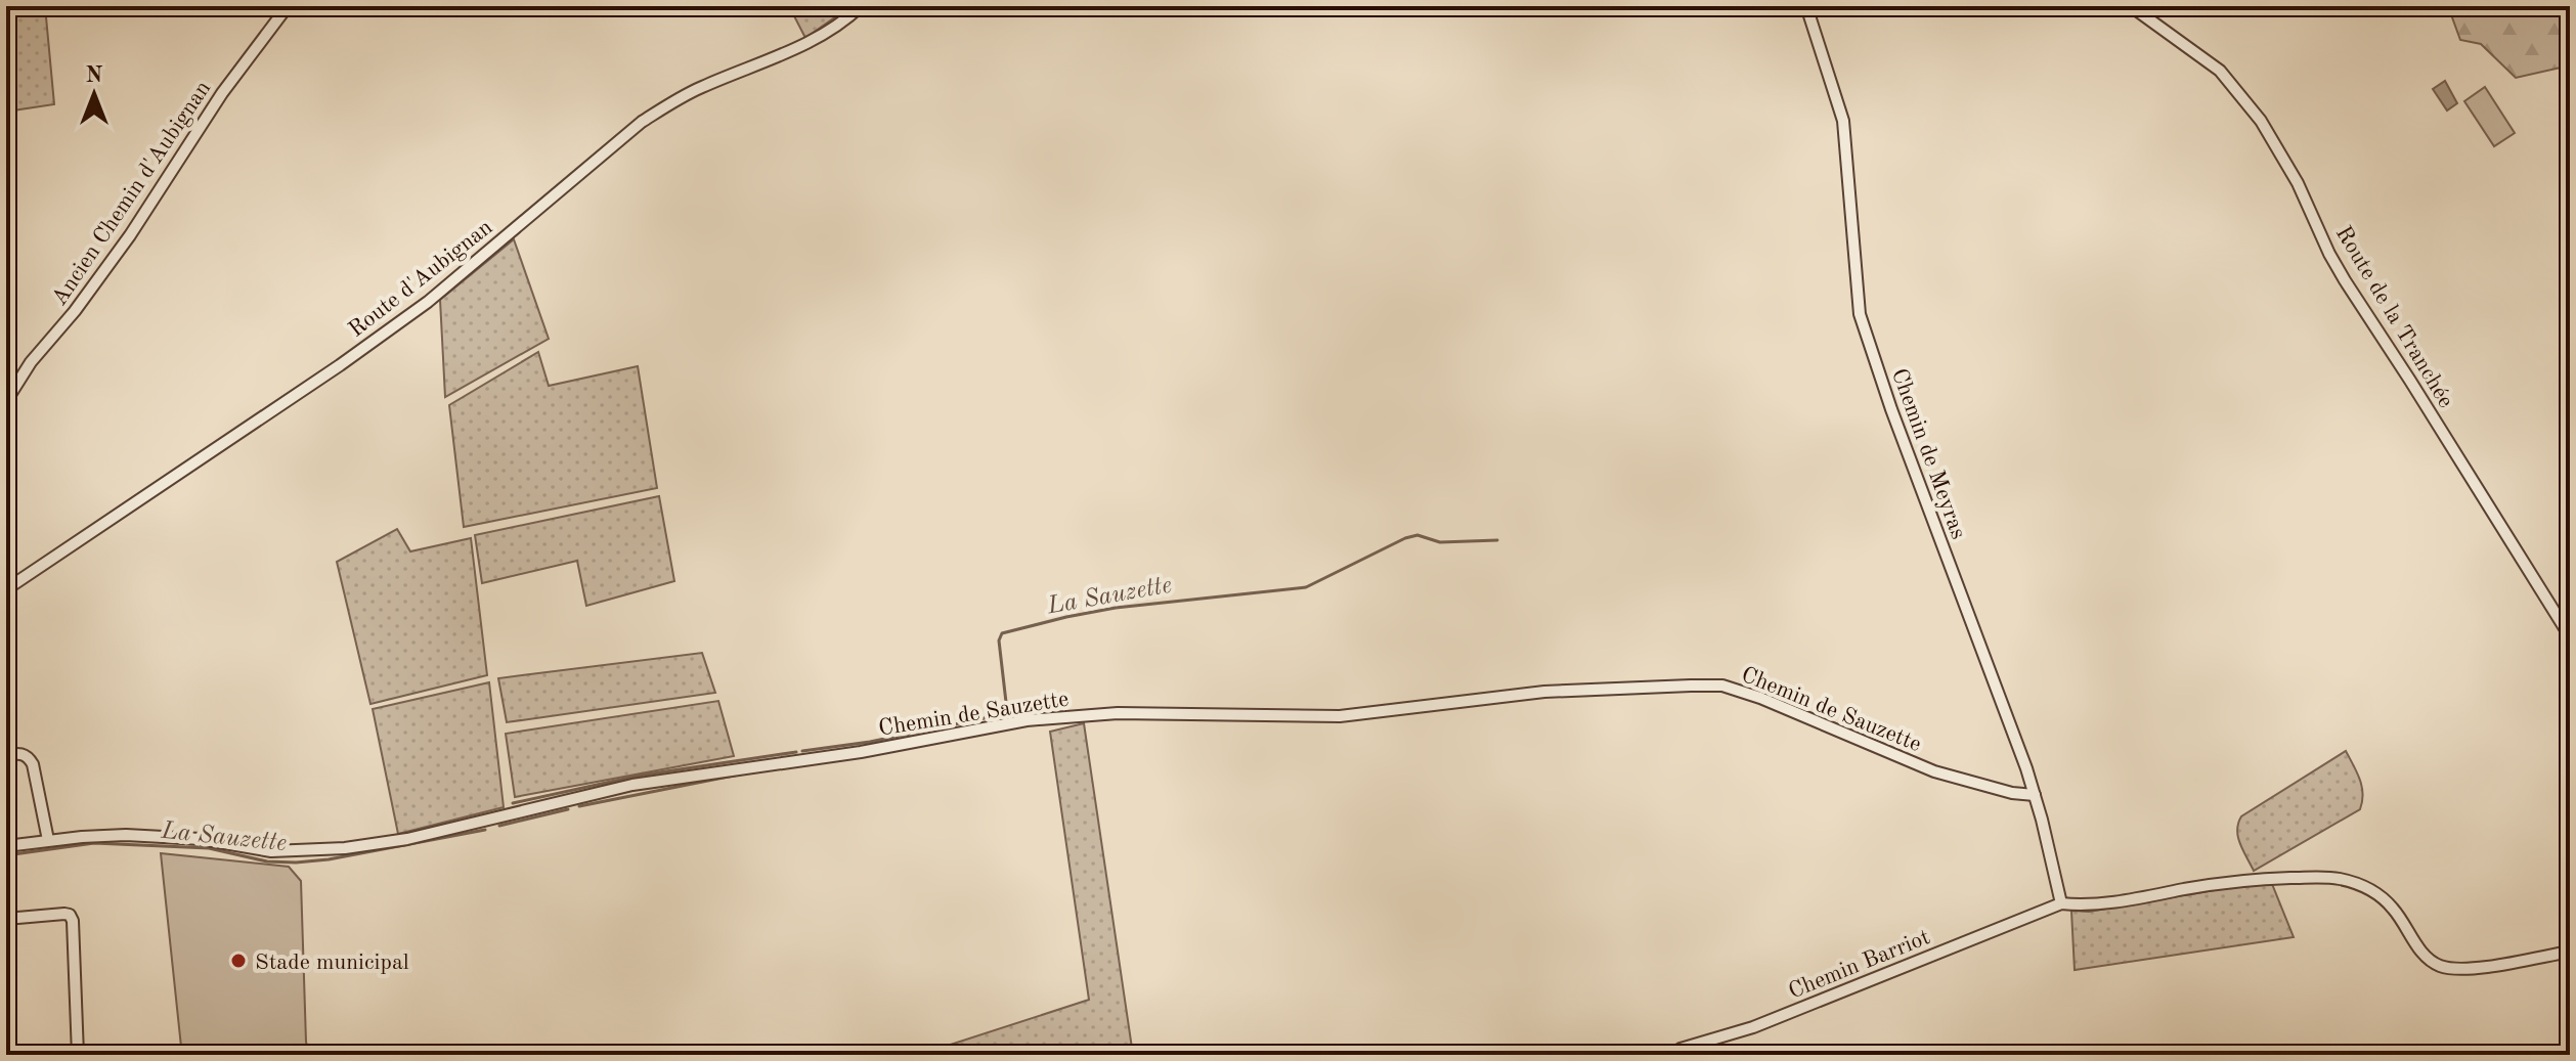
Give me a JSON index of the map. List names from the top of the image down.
{
  "streets": {
    "street": [
      "Ancien Chemin d'Aubignan",
      "Route d'Aubignan",
      "Route de la Tranchée",
      "Chemin de Meyras",
      "Chemin de Sauzette",
      "Chemin Barriot"
    ]
  },
  "crossings": [
    ["Chemin de Meyras", "Chemin de Sauzette"],
    ["Chemin de Meyras", "Chemin Barriot"]
  ],
  "water": ["La Sauzette"],
  "places": ["Stade municipal"],
  "north": "top"
}
